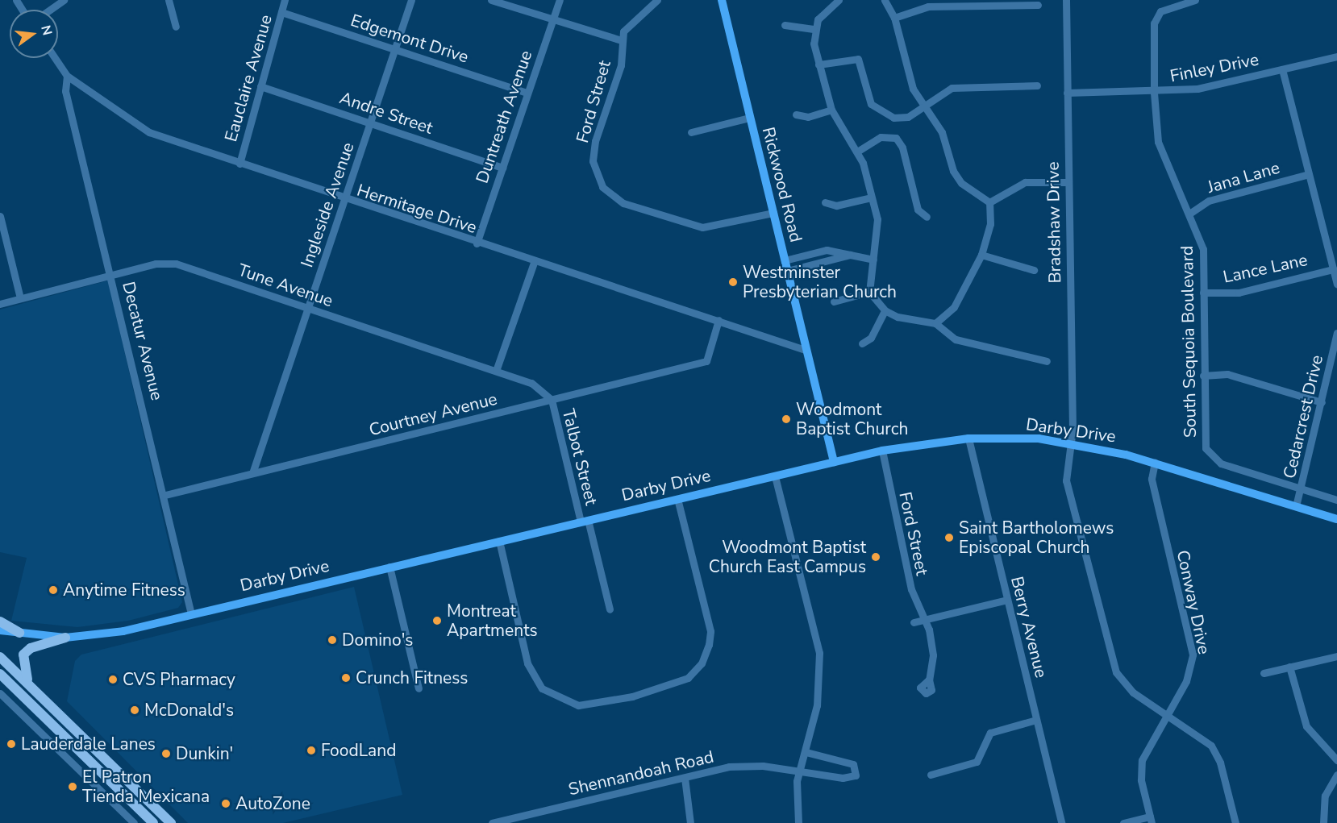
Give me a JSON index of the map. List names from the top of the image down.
{
  "streets": {
    "main road": ["Rickwood Road", "Darby Drive"],
    "street": [
      "Edgemont Drive",
      "Finley Drive",
      "Eauclaire Avenue",
      "Ford Street",
      "Andre Street",
      "Duntreath Avenue",
      "Jana Lane",
      "Ingleside Avenue",
      "Hermitage Drive",
      "Bradshaw Drive",
      "Lance Lane",
      "Tune Avenue",
      "Decatur Avenue",
      "South Sequoia Boulevard",
      "Courtney Avenue",
      "Cedarcrest Drive",
      "Talbot Street",
      "Conway Drive",
      "Berry Avenue",
      "Shennandoah Road"
    ]
  },
  "crossings": [
    ["Edgemont Drive", "Eauclaire Avenue"],
    ["Edgemont Drive", "Duntreath Avenue"],
    ["Edgemont Drive", "Ingleside Avenue"],
    ["Finley Drive", "Bradshaw Drive"],
    ["Finley Drive", "South Sequoia Boulevard"],
    ["Eauclaire Avenue", "Andre Street"],
    ["Eauclaire Avenue", "Hermitage Drive"],
    ["Ford Street", "Rickwood Road"],
    ["Ford Street", "Darby Drive"],
    ["Andre Street", "Duntreath Avenue"],
    ["Andre Street", "Ingleside Avenue"],
    ["Duntreath Avenue", "Hermitage Drive"],
    ["Jana Lane", "South Sequoia Boulevard"],
    ["Rickwood Road", "Hermitage Drive"],
    ["Rickwood Road", "Darby Drive"],
    ["Ingleside Avenue", "Hermitage Drive"],
    ["Ingleside Avenue", "Tune Avenue"],
    ["Ingleside Avenue", "Courtney Avenue"],
    ["Hermitage Drive", "Decatur Avenue"],
    ["Hermitage Drive", "Courtney Avenue"],
    ["Bradshaw Drive", "Darby Drive"],
    ["Bradshaw Drive", "Conway Drive"],
    ["Lance Lane", "South Sequoia Boulevard"],
    ["Tune Avenue", "Decatur Avenue"],
    ["Tune Avenue", "Courtney Avenue"],
    ["Tune Avenue", "Talbot Street"],
    ["Decatur Avenue", "Courtney Avenue"],
    ["Decatur Avenue", "Darby Drive"],
    ["South Sequoia Boulevard", "Cedarcrest Drive"],
    ["Courtney Avenue", "Talbot Street"],
    ["Cedarcrest Drive", "Darby Drive"],
    ["Darby Drive", "Talbot Street"],
    ["Darby Drive", "Conway Drive"],
    ["Darby Drive", "Berry Avenue"]
  ],
  "places": [
    "Westminster Presbyterian Church",
    "Woodmont Baptist Church",
    "Saint Bartholomews Episcopal Church",
    "Woodmont Baptist Church East Campus",
    "Anytime Fitness",
    "Montreat Apartments",
    "Domino's",
    "Crunch Fitness",
    "CVS Pharmacy",
    "McDonald's",
    "Lauderdale Lanes",
    "FoodLand",
    "Dunkin'",
    "El Patron Tienda Mexicana",
    "AutoZone"
  ],
  "north": "right"
}
